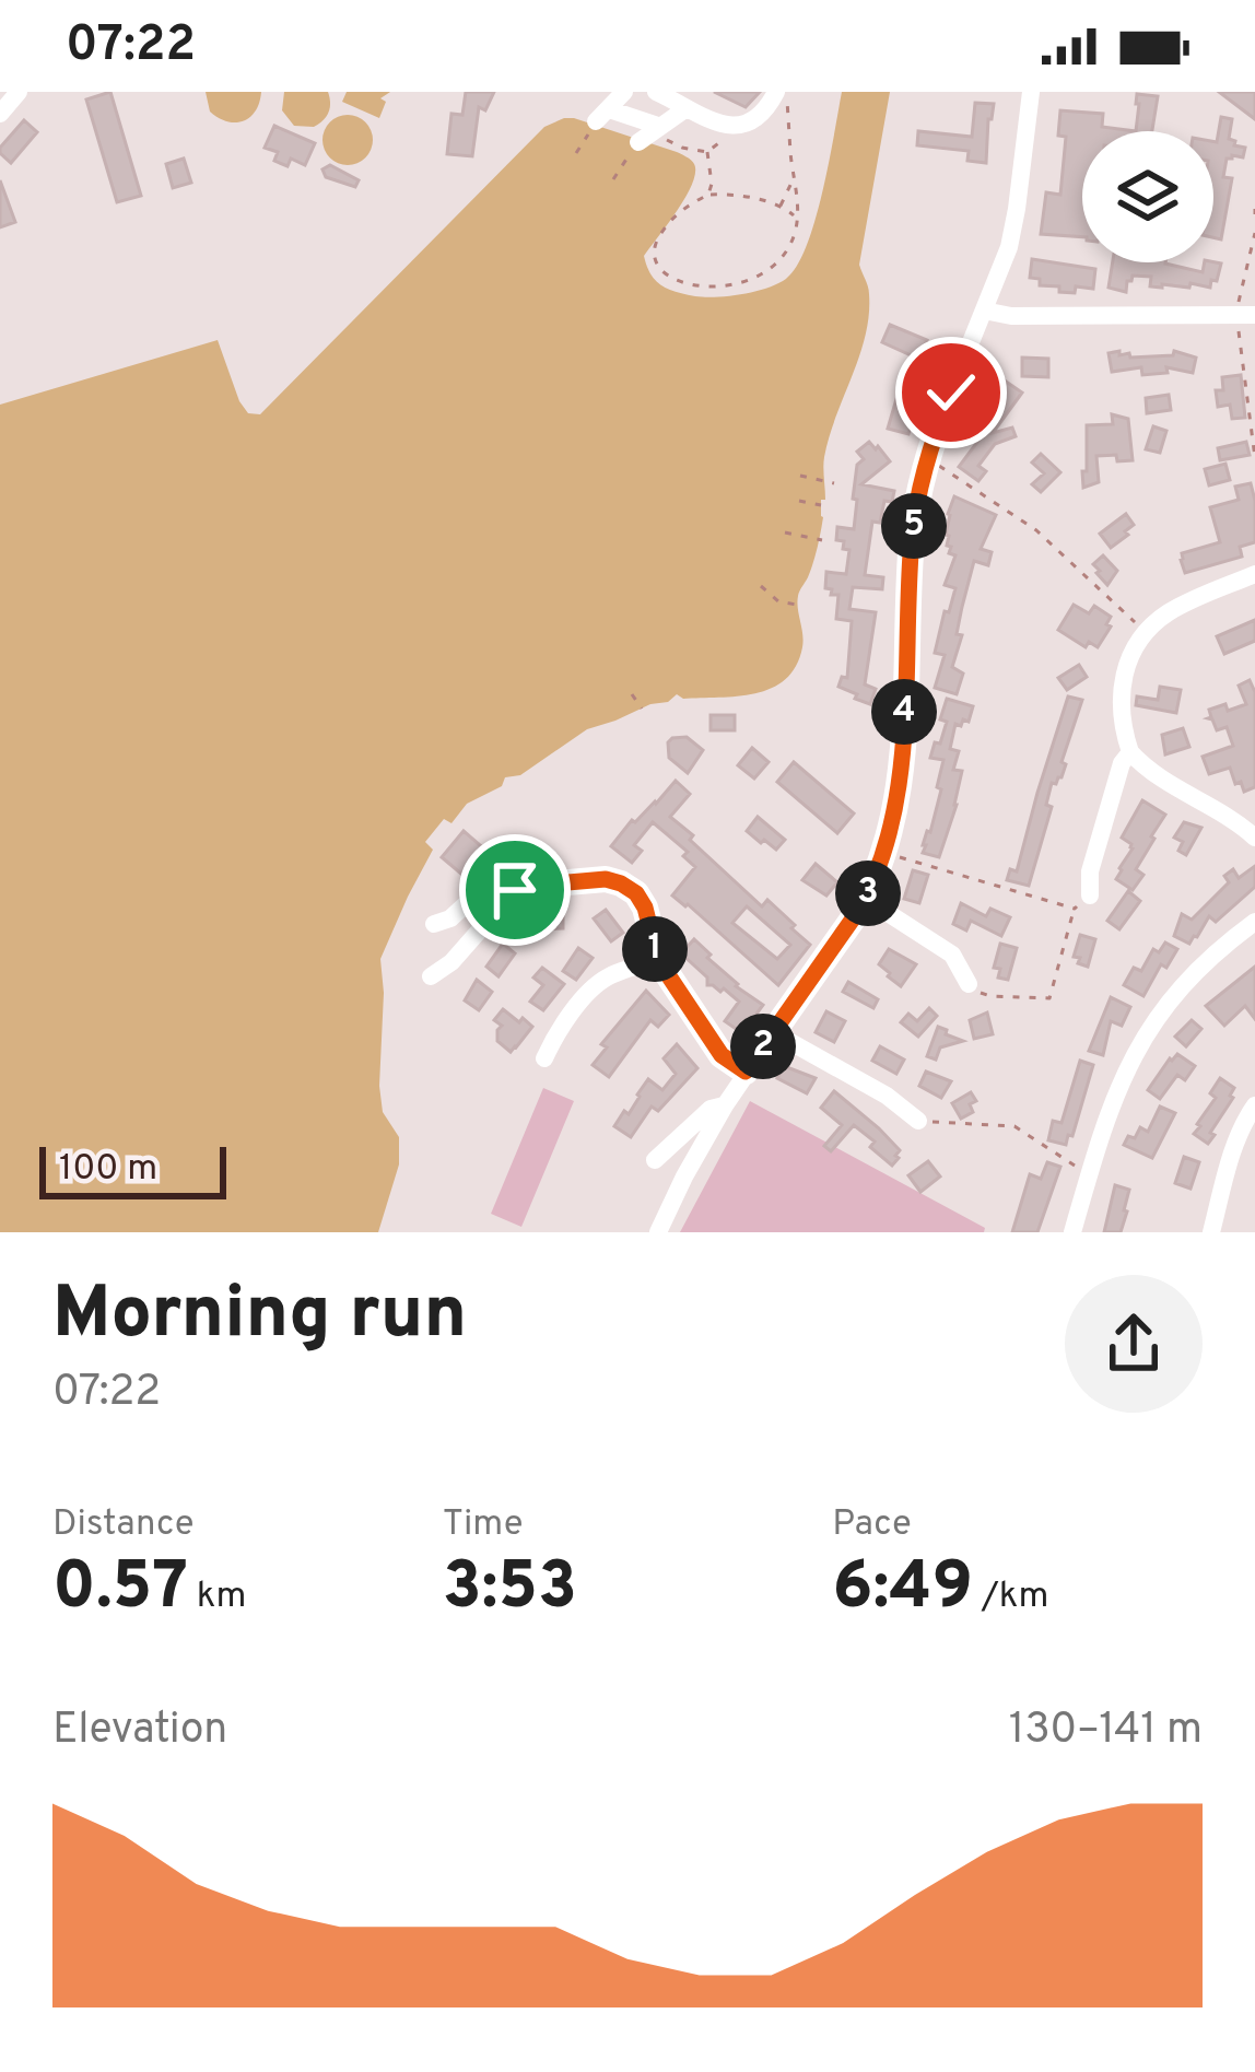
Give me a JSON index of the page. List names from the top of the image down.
{
  "scale_bar": "100 m",
  "page": {
    "status": "07:22",
    "pins": [
      "5",
      "4",
      "3",
      "1",
      "2"
    ],
    "scale": "100 m",
    "heading": ["Morning run", "07:22"],
    "stats": [
      ["Distance", "0.57 km"],
      ["Time", "3:53"],
      ["Pace", "6:49 /km"]
    ],
    "chart": ["Elevation", "130–141 m"]
  }
}
